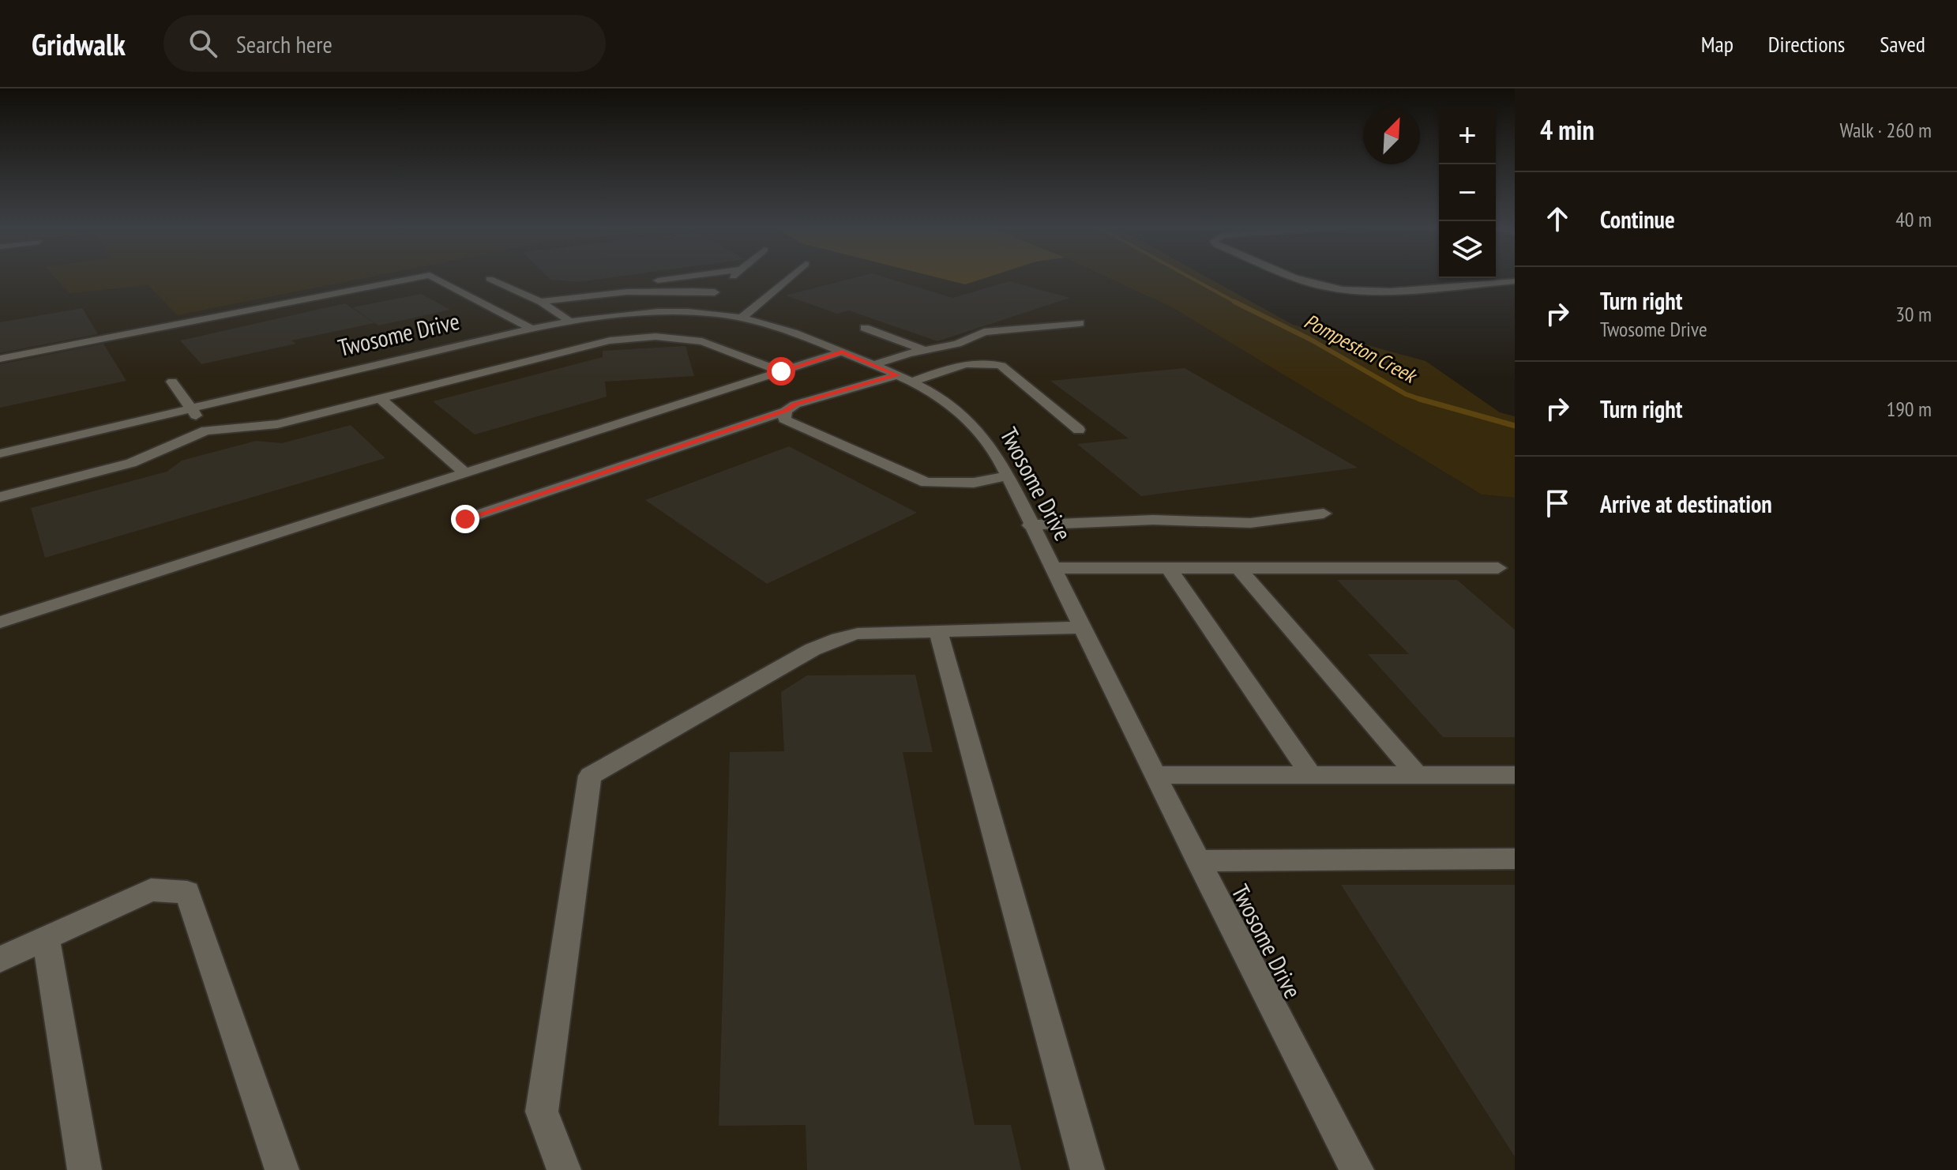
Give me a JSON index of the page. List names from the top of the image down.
{
  "streets": {
    "street": ["Twosome Drive"]
  },
  "water": ["Pompeston Creek"],
  "north": "top right",
  "page": {
    "header": "Gridwalk",
    "search": "Search here",
    "nav": ["Map", "Directions", "Saved"],
    "heading": ["4 min", "Walk · 260 m"],
    "map_buttons": ["+", "−"],
    "list": [
      ["Continue", "40 m"],
      ["Turn right", "Twosome Drive", "30 m"],
      ["Turn right", "190 m"],
      "Arrive at destination"
    ]
  }
}
